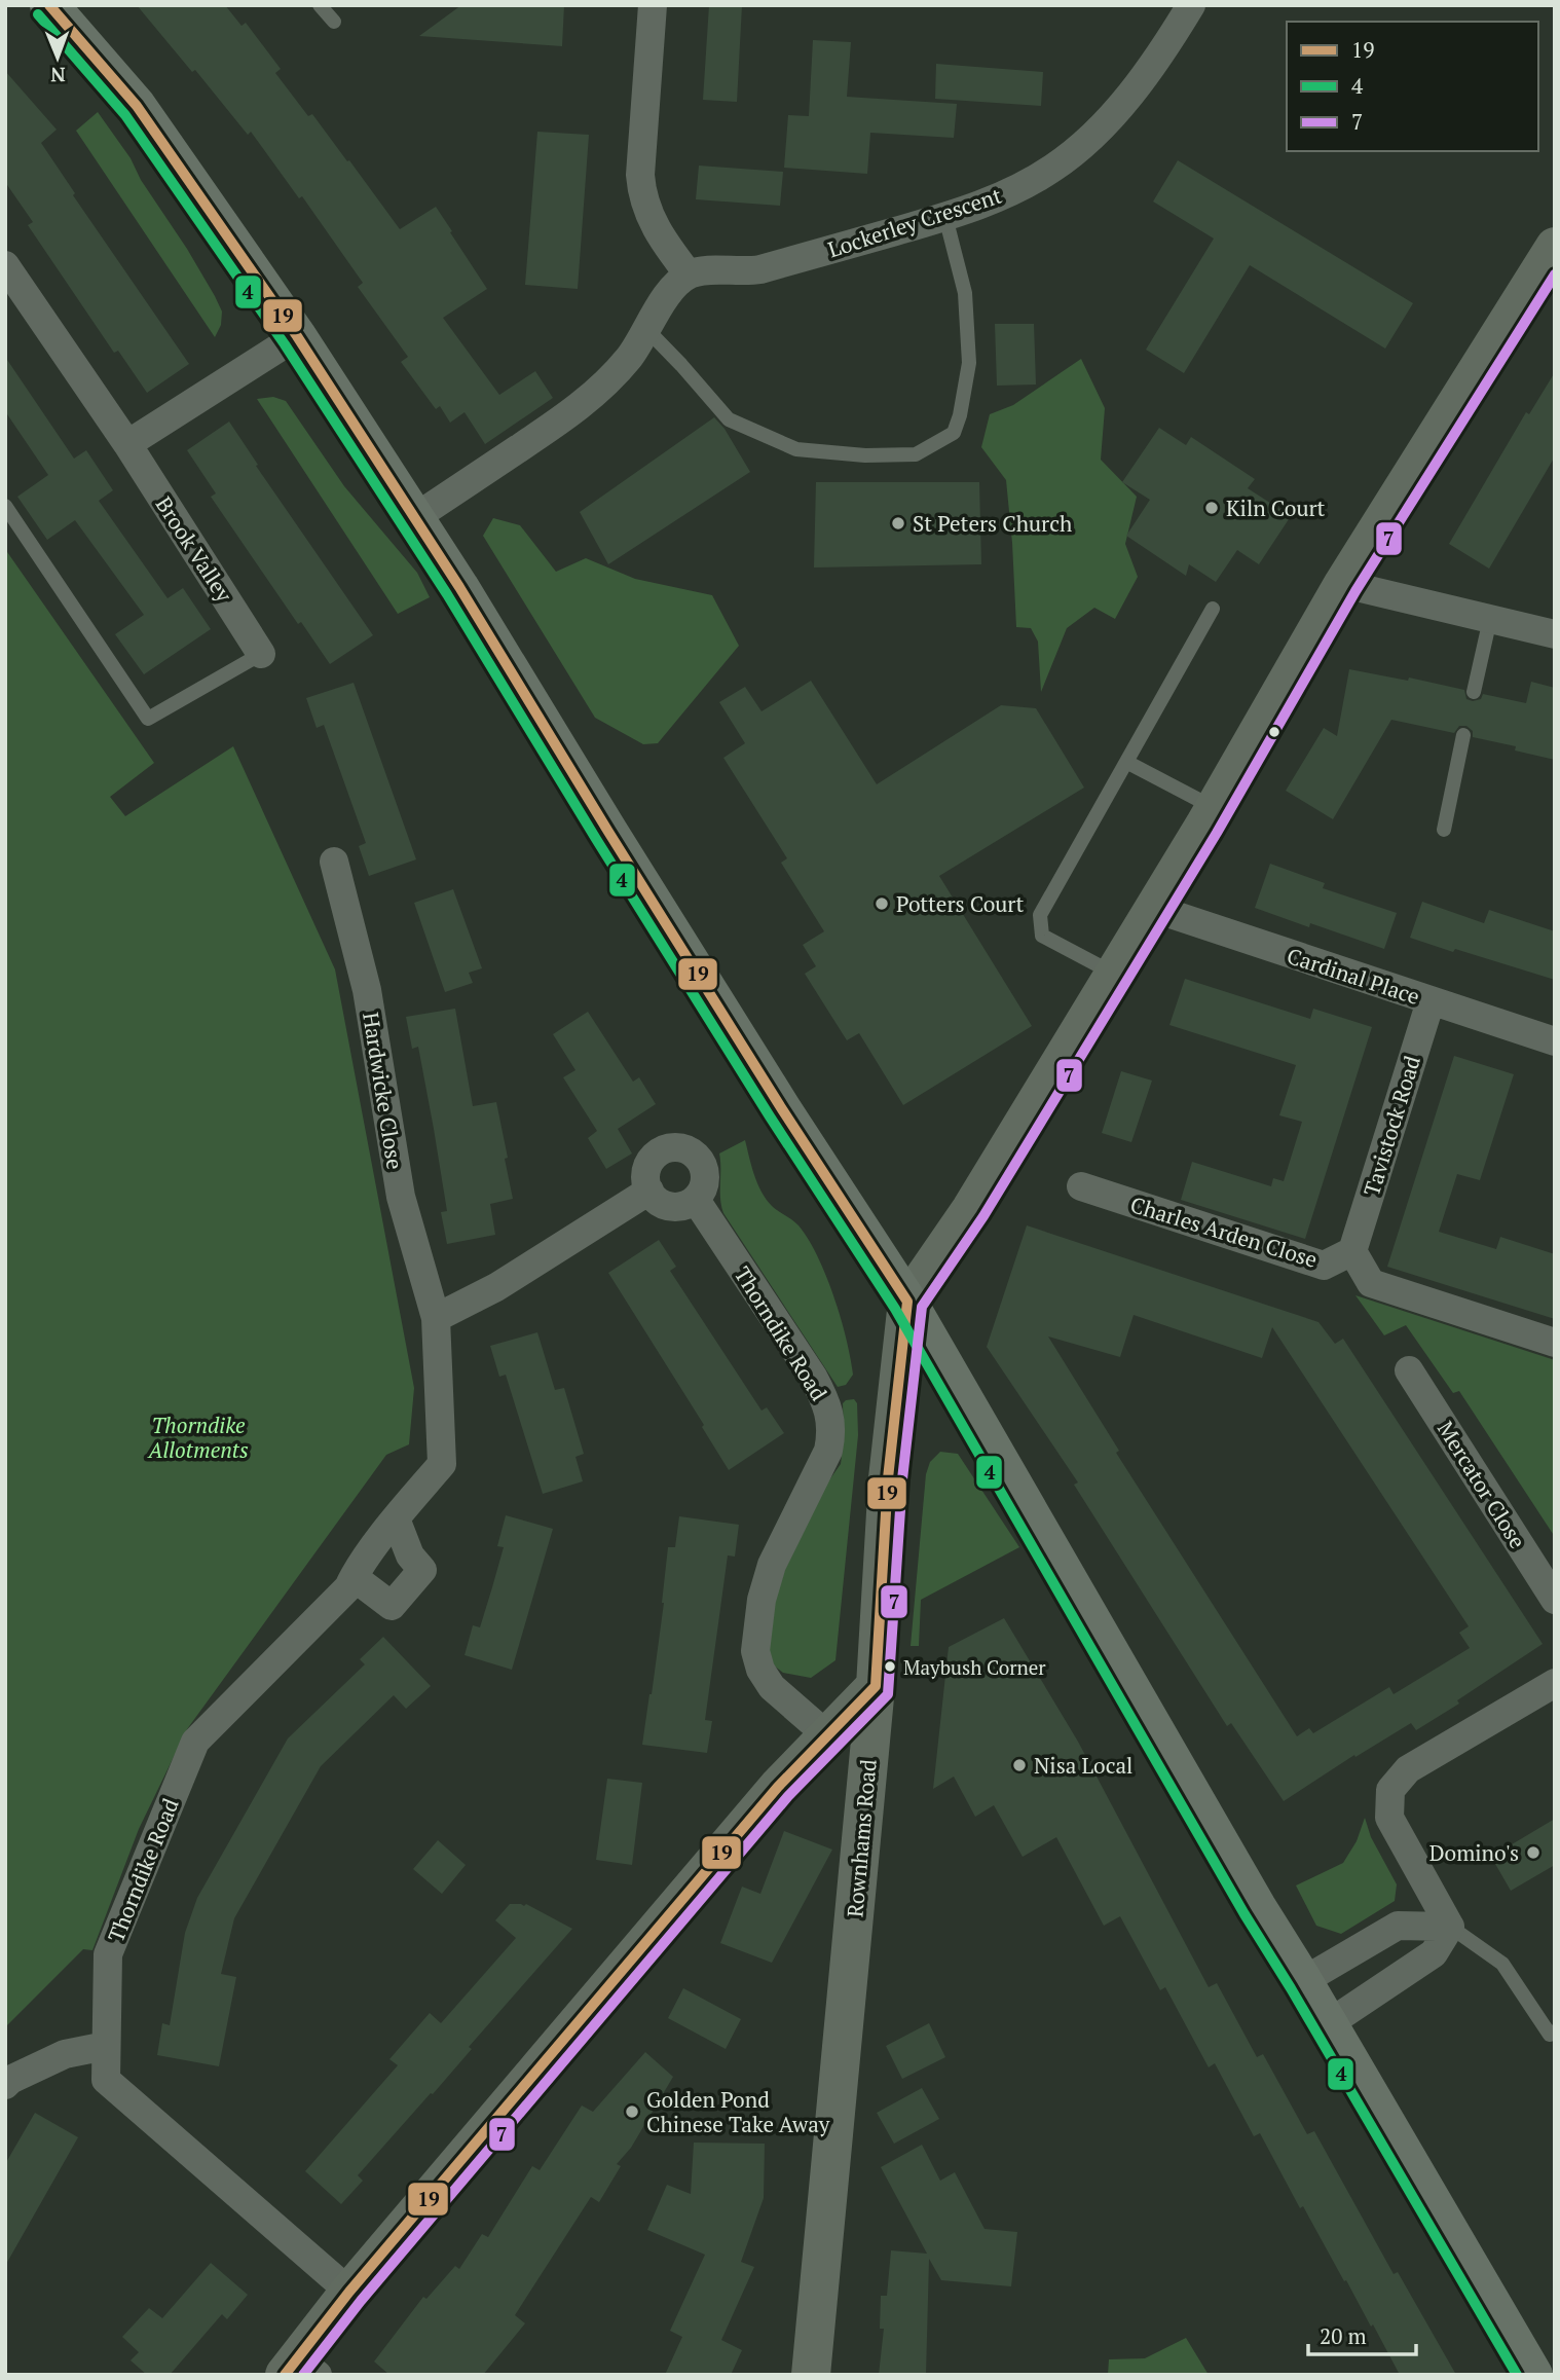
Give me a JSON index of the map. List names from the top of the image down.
{
  "streets": {
    "street": [
      "Lockerley Crescent",
      "Brook Valley",
      "Cardinal Place",
      "Hardwicke Close",
      "Tavistock Road",
      "Charles Arden Close",
      "Thorndike Road",
      "Mercator Close",
      "Rownhams Road"
    ]
  },
  "crossings": [
    ["Cardinal Place", "Tavistock Road"],
    ["Hardwicke Close", "Thorndike Road"],
    ["Tavistock Road", "Charles Arden Close"]
  ],
  "parks": ["Thorndike Allotments"],
  "places": [
    "Kiln Court",
    "St Peters Church",
    "Potters Court",
    "Maybush Corner",
    "Nisa Local",
    "Domino's",
    "Golden Pond Chinese Take Away"
  ],
  "lines": ["transit line 19", "transit line 4", "transit line 7"],
  "legend": ["19", "4", "7"],
  "scale_bar": "20 m",
  "north": "bottom"
}
